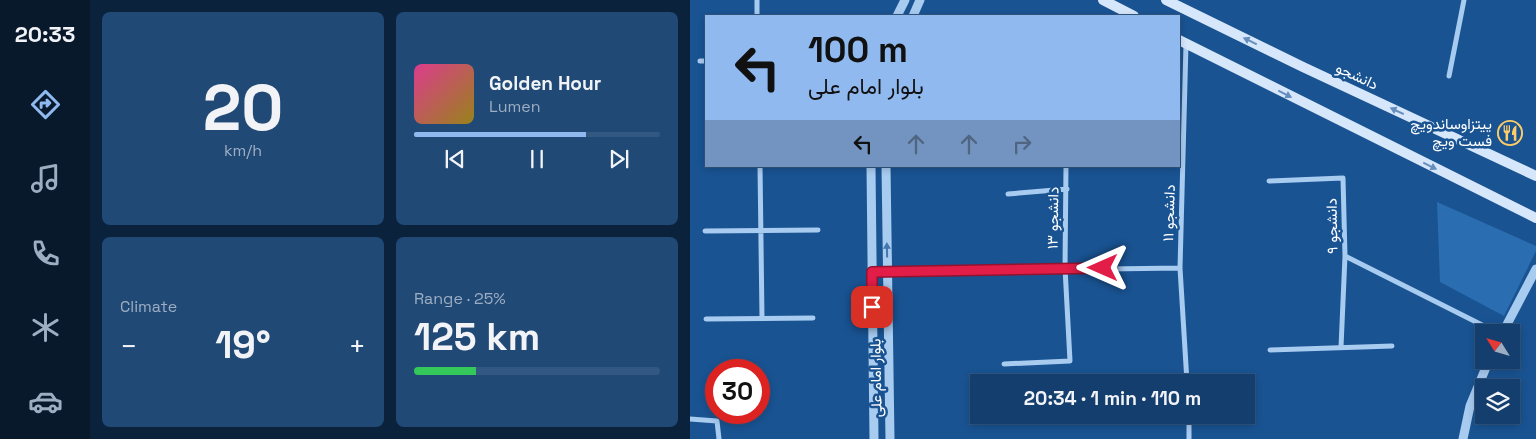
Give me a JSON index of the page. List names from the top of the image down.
{
  "streets": {
    "main road": ["دانشجو"],
    "street": [
      "دانشجو ۱۱",
      "دانشجو ۱۳",
      "دانشجو ۹",
      "بلوار امام علی"
    ]
  },
  "places": {
    "restaurant": ["پیتزاوساندویچ فست ویچ"]
  },
  "north": "top left",
  "page": {
    "tabs": "20:33",
    "tile": [
      ["20", "km/h"],
      "Climate",
      ["Range · 25%", "125 km"]
    ],
    "turn": ["100 m", "بلوار امام علی"],
    "song": ["Golden Hour", "Lumen"],
    "heat": ["−", "19°", "+"],
    "limit": "30",
    "trip": "20:34 · 1 min · 110 m"
  }
}
